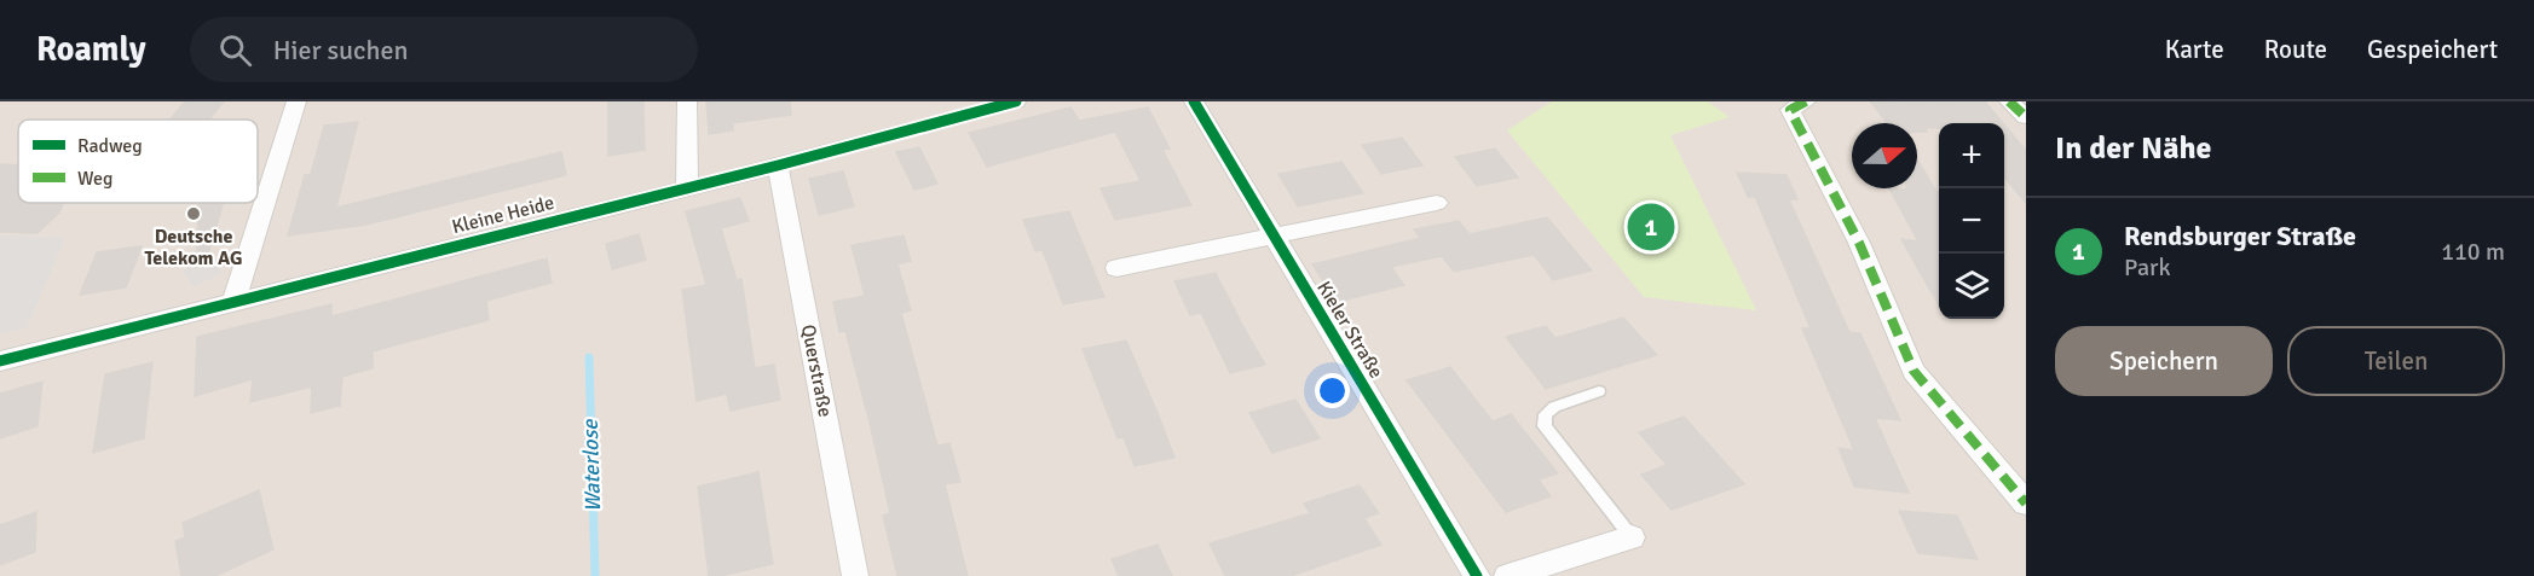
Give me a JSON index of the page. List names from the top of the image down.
{
  "streets": {
    "street": ["Kleine Heide", "Kieler Straße", "Querstraße"]
  },
  "crossings": [
    ["Kleine Heide", "Querstraße"]
  ],
  "water": ["Waterlose"],
  "places": ["Deutsche Telekom AG"],
  "legend": ["Radweg", "Weg"],
  "north": "right",
  "page": {
    "header": "Roamly",
    "search": "Hier suchen",
    "nav": ["Karte", "Route", "Gespeichert"],
    "heading": "In der Nähe",
    "map_buttons": ["+", "−"],
    "list": [
      {
        "mark": "1",
        "name": "Rendsburger Straße",
        "note": "Park",
        "value": "110 m"
      }
    ],
    "pins": "1",
    "buttons": ["Speichern", "Teilen"]
  }
}
